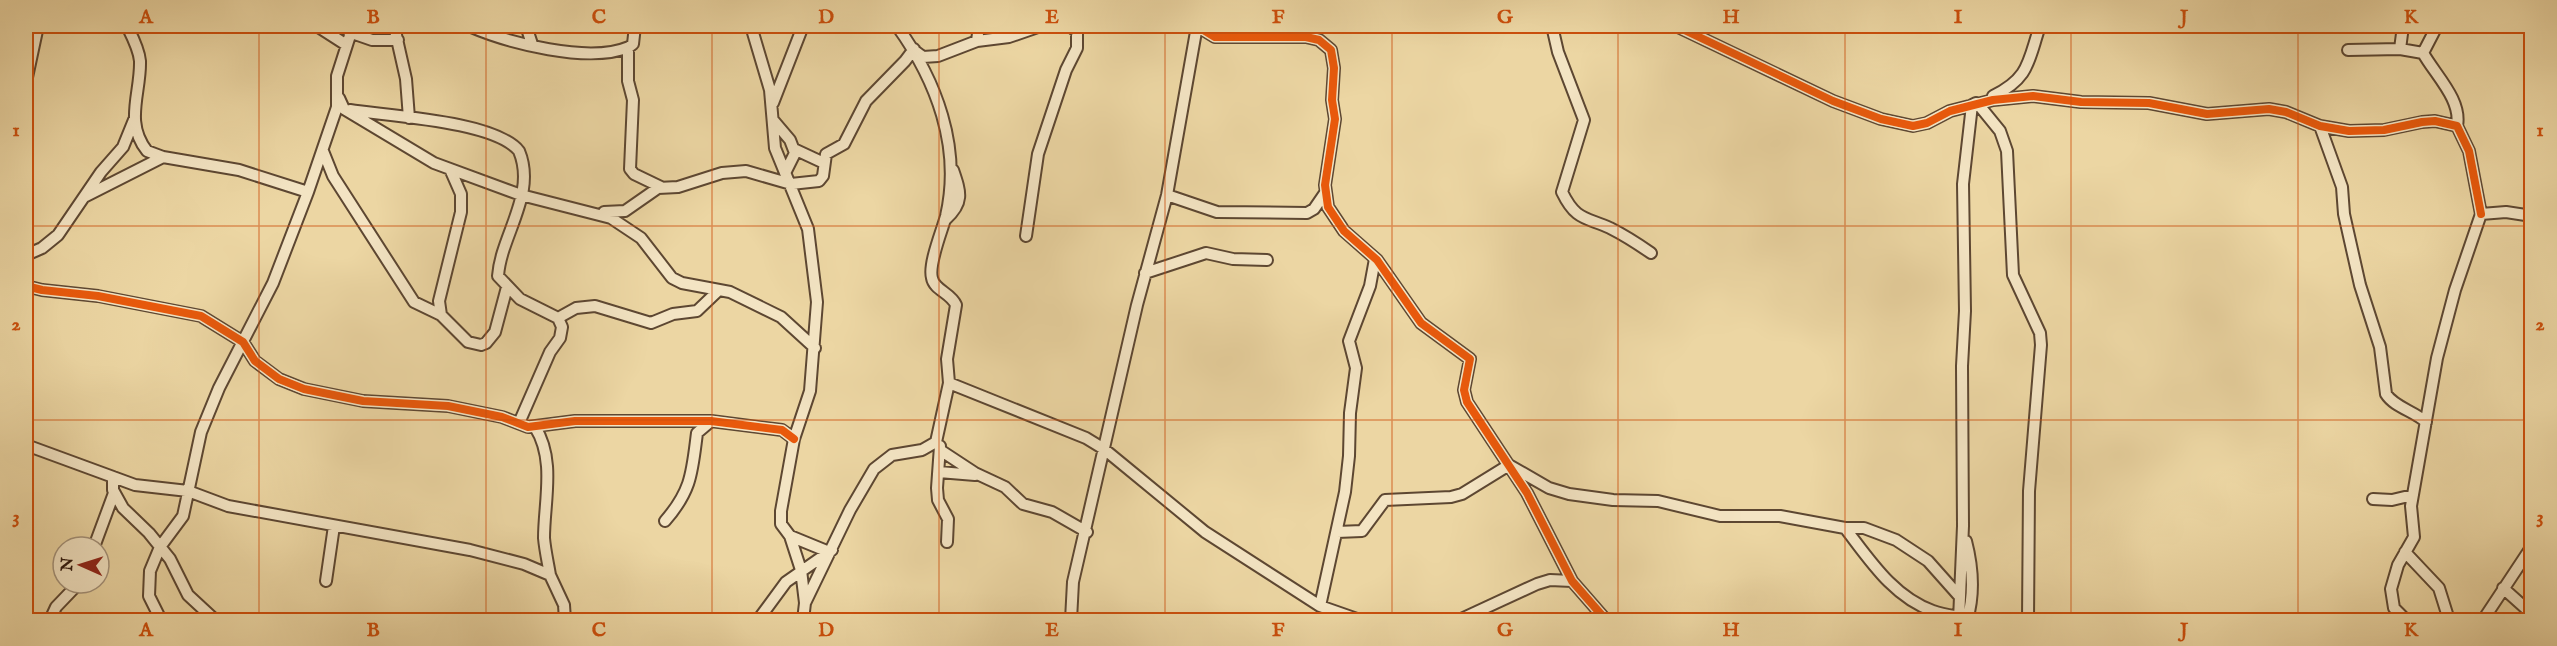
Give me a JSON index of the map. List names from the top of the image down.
{
  "north": "left",
  "grid": {
    "columns": [
      "A",
      "B",
      "C",
      "D",
      "E",
      "F",
      "G",
      "H",
      "I",
      "J",
      "K"
    ],
    "rows": ["1", "2", "3"]
  }
}
